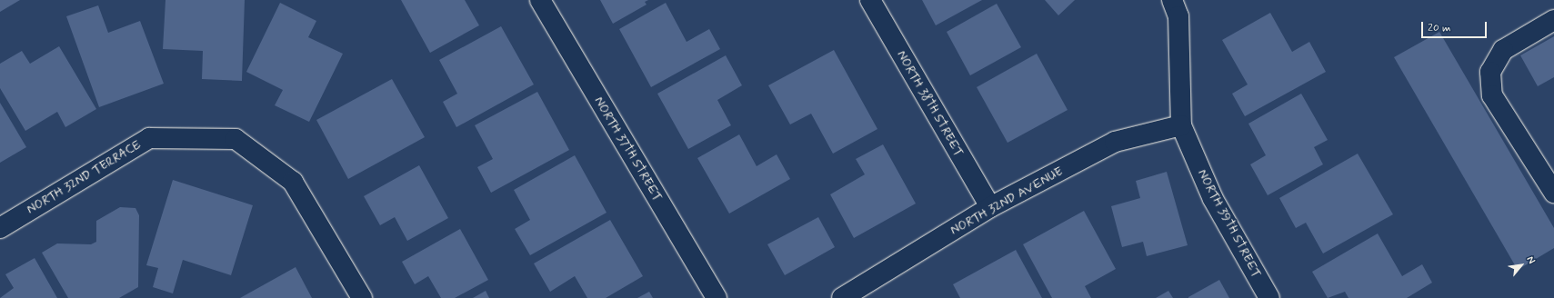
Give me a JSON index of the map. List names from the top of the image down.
{
  "streets": {
    "street": [
      "NORTH 38TH STREET",
      "NORTH 37TH STREET",
      "NORTH 32ND TERRACE",
      "NORTH 32ND AVENUE",
      "NORTH 39TH STREET"
    ]
  },
  "crossings": [
    ["NORTH 38TH STREET", "NORTH 32ND AVENUE"],
    ["NORTH 32ND AVENUE", "NORTH 39TH STREET"]
  ],
  "scale_bar": "20 m",
  "north": "top right"
}
